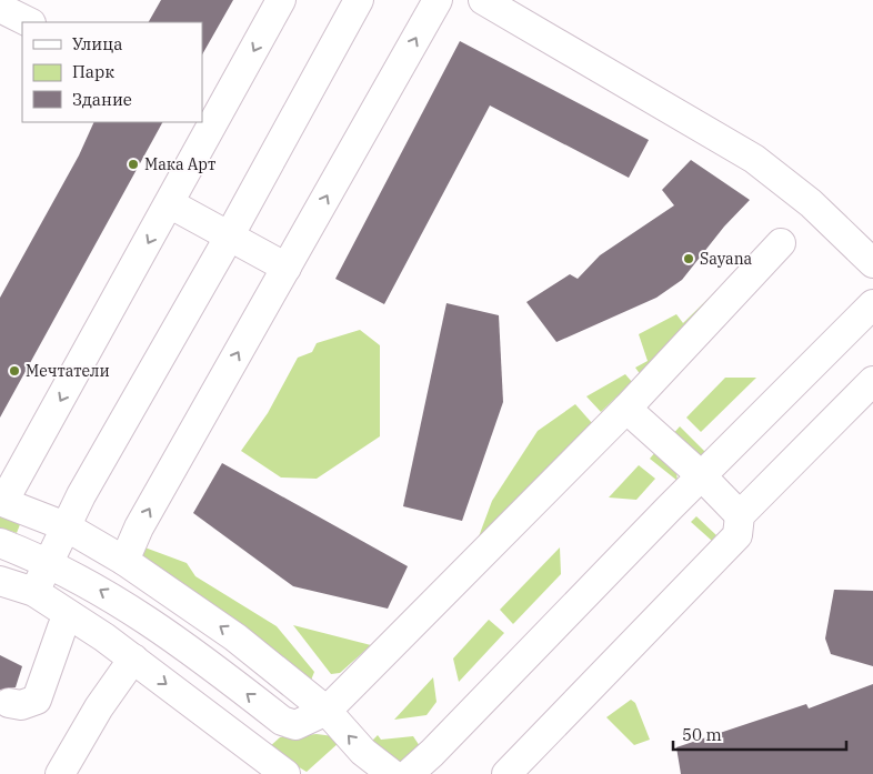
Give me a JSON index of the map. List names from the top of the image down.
{
  "places": ["Мака Арт", "Sayana", "Мечтатели"],
  "legend": ["Улица", "Парк", "Здание"],
  "scale_bar": "50 m"
}
